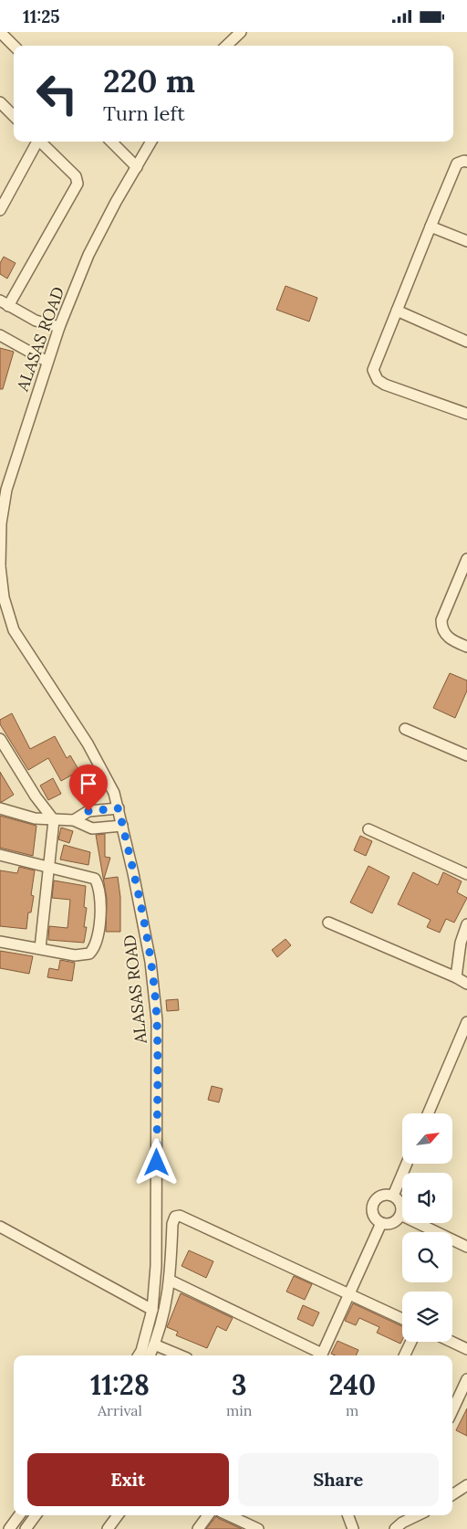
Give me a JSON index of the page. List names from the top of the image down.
{
  "streets": {
    "street": ["ALASAS ROAD"]
  },
  "north": "top right",
  "page": {
    "status": "11:25",
    "turn": ["220 m", "Turn left"],
    "eta": [
      "11:28",
      "Arrival",
      "3",
      "min",
      "240",
      "m"
    ],
    "buttons": ["Exit", "Share"]
  }
}
